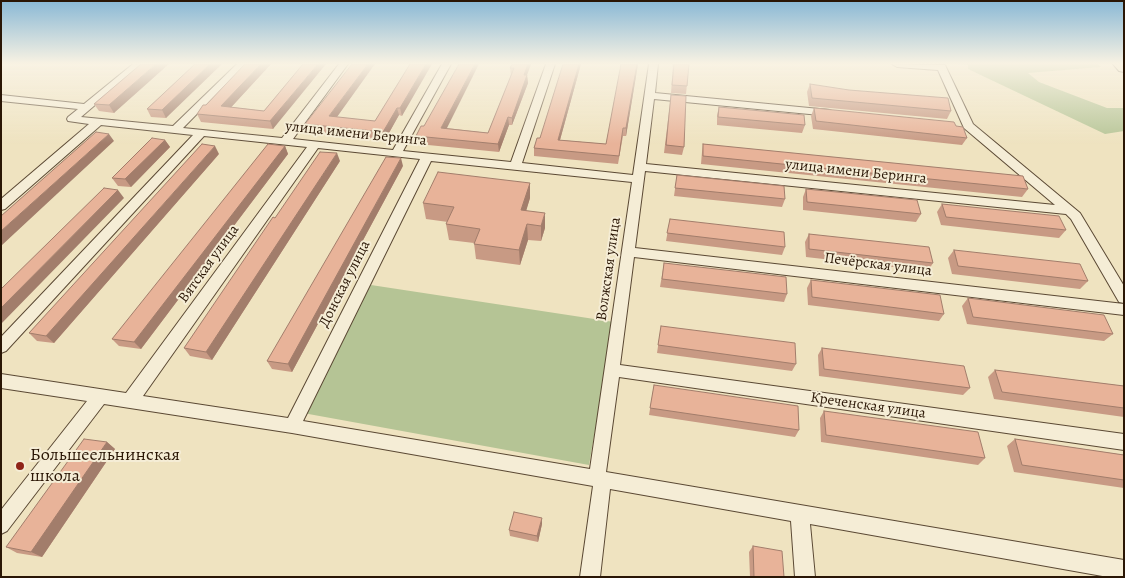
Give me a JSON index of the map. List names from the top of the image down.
{
  "streets": {
    "street": [
      "улица имени Беринга",
      "Вятская улица",
      "Печёрская улица",
      "Волжская улица",
      "Донская улица",
      "Креченская улица"
    ]
  },
  "crossings": [
    ["улица имени Беринга", "Вятская улица"],
    ["улица имени Беринга", "Волжская улица"],
    ["улица имени Беринга", "Донская улица"],
    ["Печёрская улица", "Волжская улица"],
    ["Волжская улица", "Креченская улица"]
  ],
  "places": ["Большеельнинская школа"]
}
